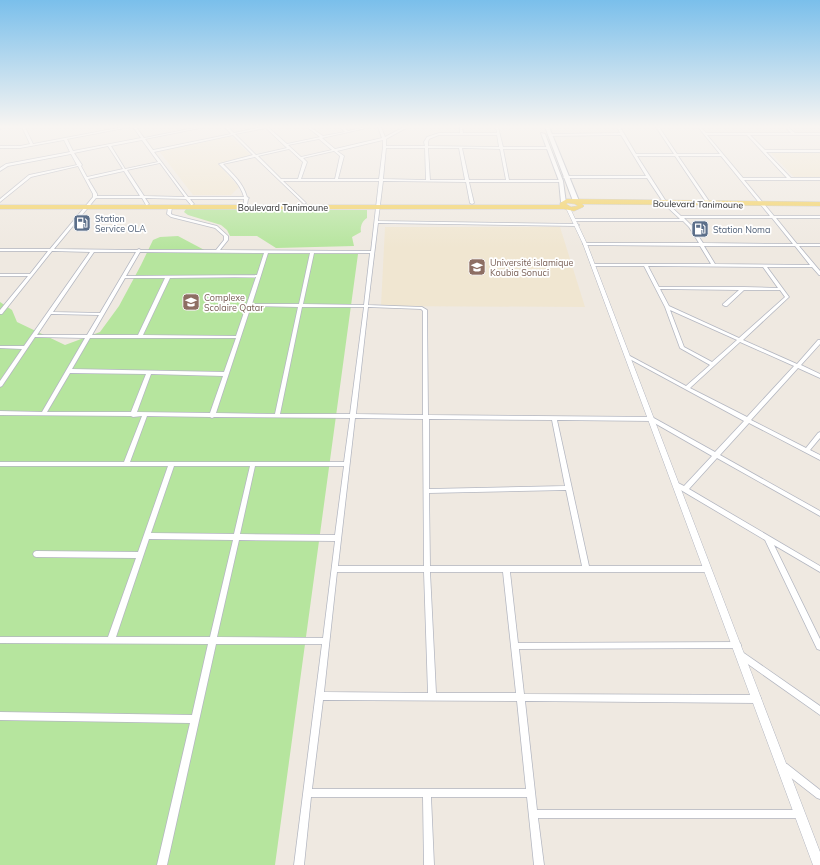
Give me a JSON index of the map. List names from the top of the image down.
{
  "streets": {
    "main road": ["Boulevard Tanimoune"]
  },
  "places": {
    "fuel station": ["Station Service OLA", "Station Noma"],
    "school or university": ["Université islamique Koubia Sonuci", "Complexe Scolaire Qatar"]
  }
}
